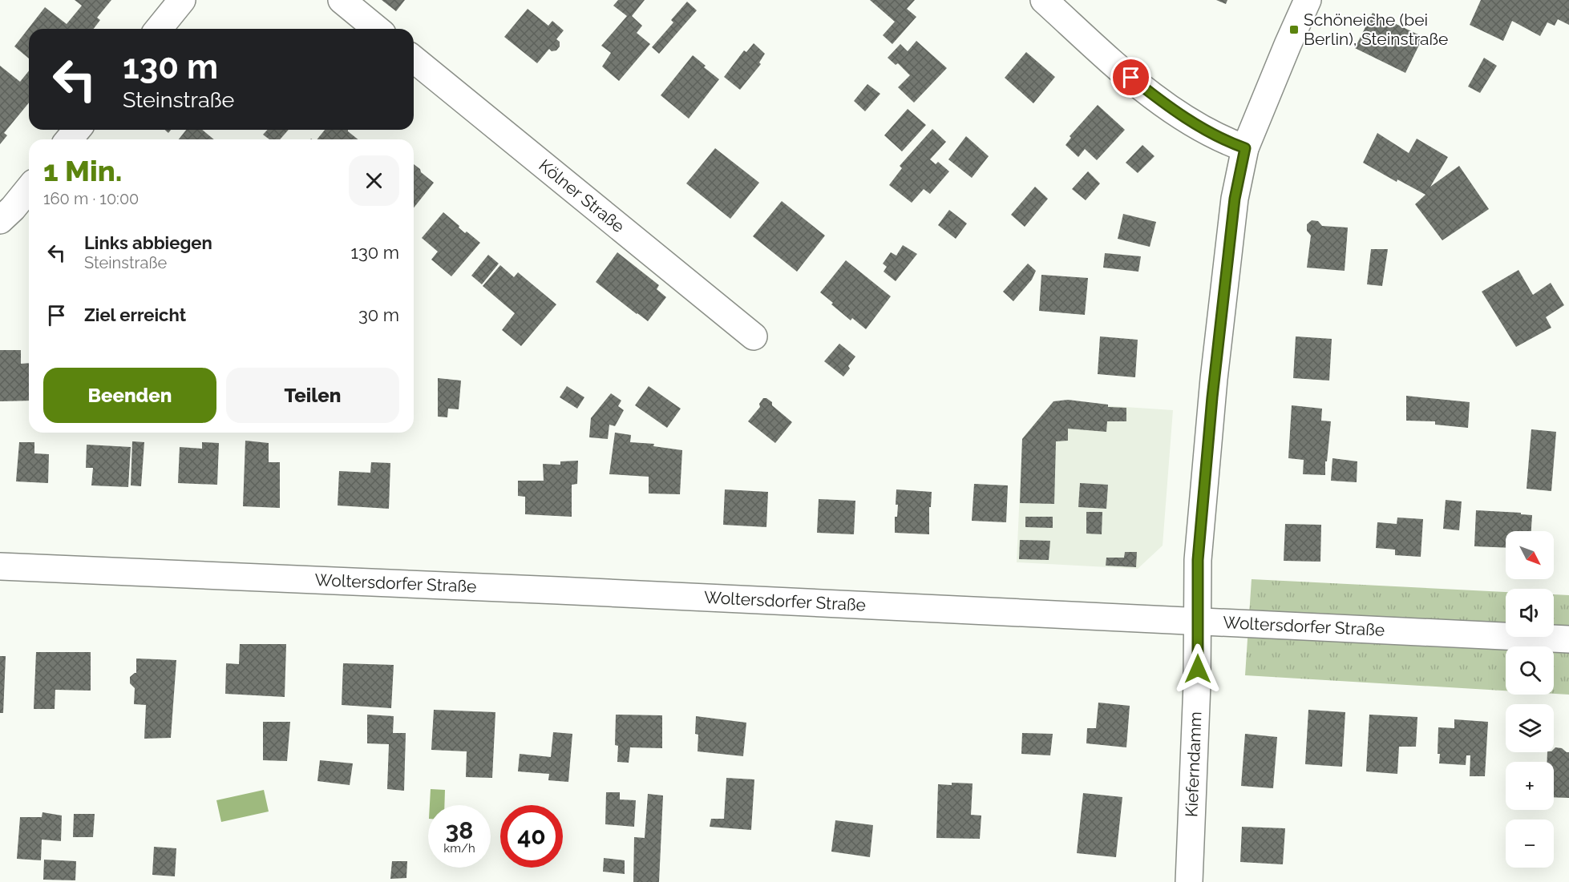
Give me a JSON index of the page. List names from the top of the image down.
{
  "streets": {
    "street": ["Kölner Straße", "Woltersdorfer Straße", "Kieferndamm"]
  },
  "crossings": [
    ["Woltersdorfer Straße", "Kieferndamm"]
  ],
  "places": {
    "transit": ["Schöneiche (bei Berlin), Steinstraße"]
  },
  "north": "bottom right",
  "page": {
    "turn": ["130 m", "Steinstraße"],
    "heading": ["1 Min.", "160 m · 10:00"],
    "list": [
      {
        "name": "Links abbiegen",
        "note": "Steinstraße",
        "value": "130 m"
      },
      {
        "name": "Ziel erreicht",
        "value": "30 m"
      }
    ],
    "buttons": ["Beenden", "Teilen"],
    "map_buttons": ["+", "−"],
    "speed": "38 km/h",
    "limit": "40"
  }
}
